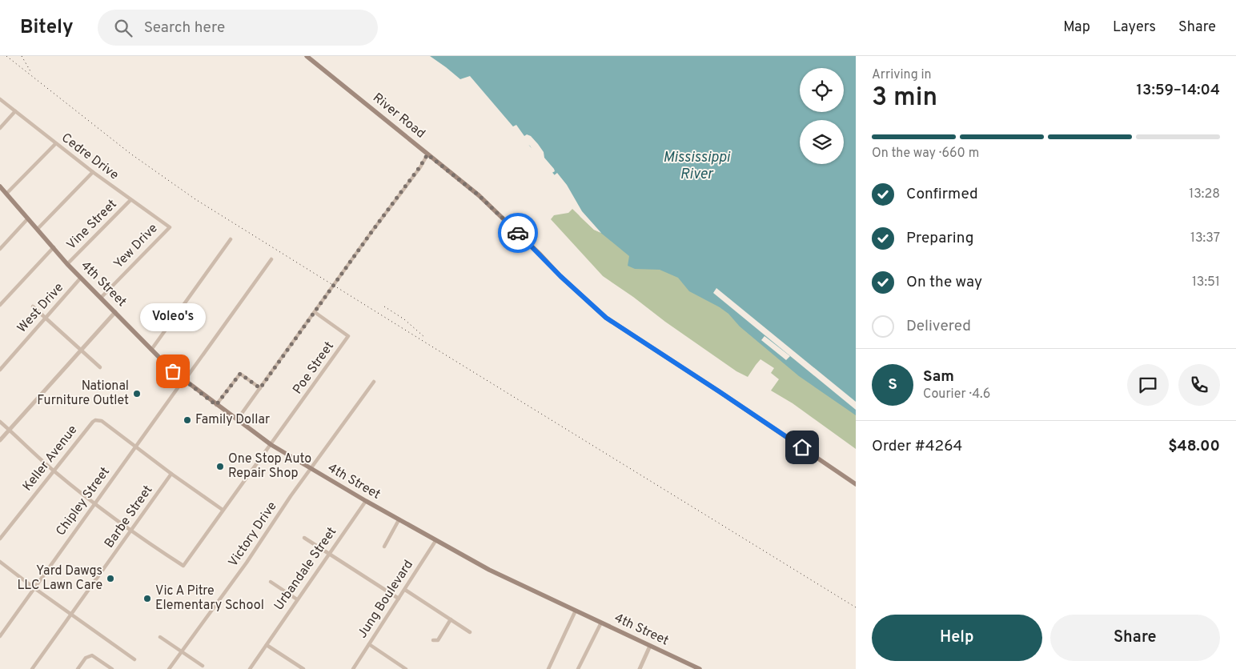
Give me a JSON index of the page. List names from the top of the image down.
{
  "streets": {
    "main road": ["River Road", "4th Street"],
    "street": [
      "Cedre Drive",
      "Vine Street",
      "Yew Drive",
      "West Drive",
      "Poe Street",
      "Keller Avenue",
      "Chipley Street",
      "Barbe Street",
      "Victory Drive",
      "Urbandale Street",
      "Jung Boulevard"
    ]
  },
  "crossings": [
    ["Cedre Drive", "Vine Street"],
    ["Cedre Drive", "Yew Drive"],
    ["Vine Street", "4th Street"],
    ["Yew Drive", "4th Street"],
    ["4th Street", "West Drive"],
    ["4th Street", "Poe Street"],
    ["4th Street", "Chipley Street"],
    ["4th Street", "Victory Drive"],
    ["4th Street", "Urbandale Street"],
    ["4th Street", "Jung Boulevard"],
    ["Keller Avenue", "Chipley Street"],
    ["Keller Avenue", "Barbe Street"]
  ],
  "water": ["Mississippi River"],
  "places": [
    "Voleo's",
    "National Furniture Outlet",
    "Family Dollar",
    "One Stop Auto Repair Shop",
    "Yard Dawgs LLC Lawn Care",
    "Vic A Pitre Elementary School"
  ],
  "page": {
    "header": "Bitely",
    "search": "Search here",
    "nav": ["Map", "Layers", "Share"],
    "heading": ["3 min", "Arriving in", "13:59–14:04"],
    "panel": [
      "Sam",
      "Courier · 4.6",
      "Order #4264",
      "$48.00"
    ],
    "bar": "On the way · 660 m",
    "list": [
      ["Confirmed", "13:28"],
      ["Preparing", "13:37"],
      ["On the way", "13:51"],
      "Delivered"
    ],
    "bubble": "Voleo's",
    "round": "S",
    "buttons": ["Help", "Share"]
  }
}
